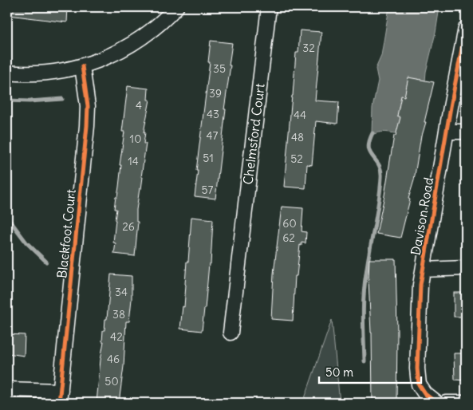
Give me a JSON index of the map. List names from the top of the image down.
{
  "streets": {
    "street": ["Chelmsford Court", "Davison Road", "Blackfoot Court"]
  },
  "house_numbers": [
    "32",
    "35",
    "39",
    "4",
    "43",
    "44",
    "47",
    "48",
    "10",
    "51",
    "52",
    "14",
    "57",
    "60",
    "26",
    "62",
    "34",
    "38",
    "42",
    "46",
    "50"
  ],
  "scale_bar": "50 m"
}
